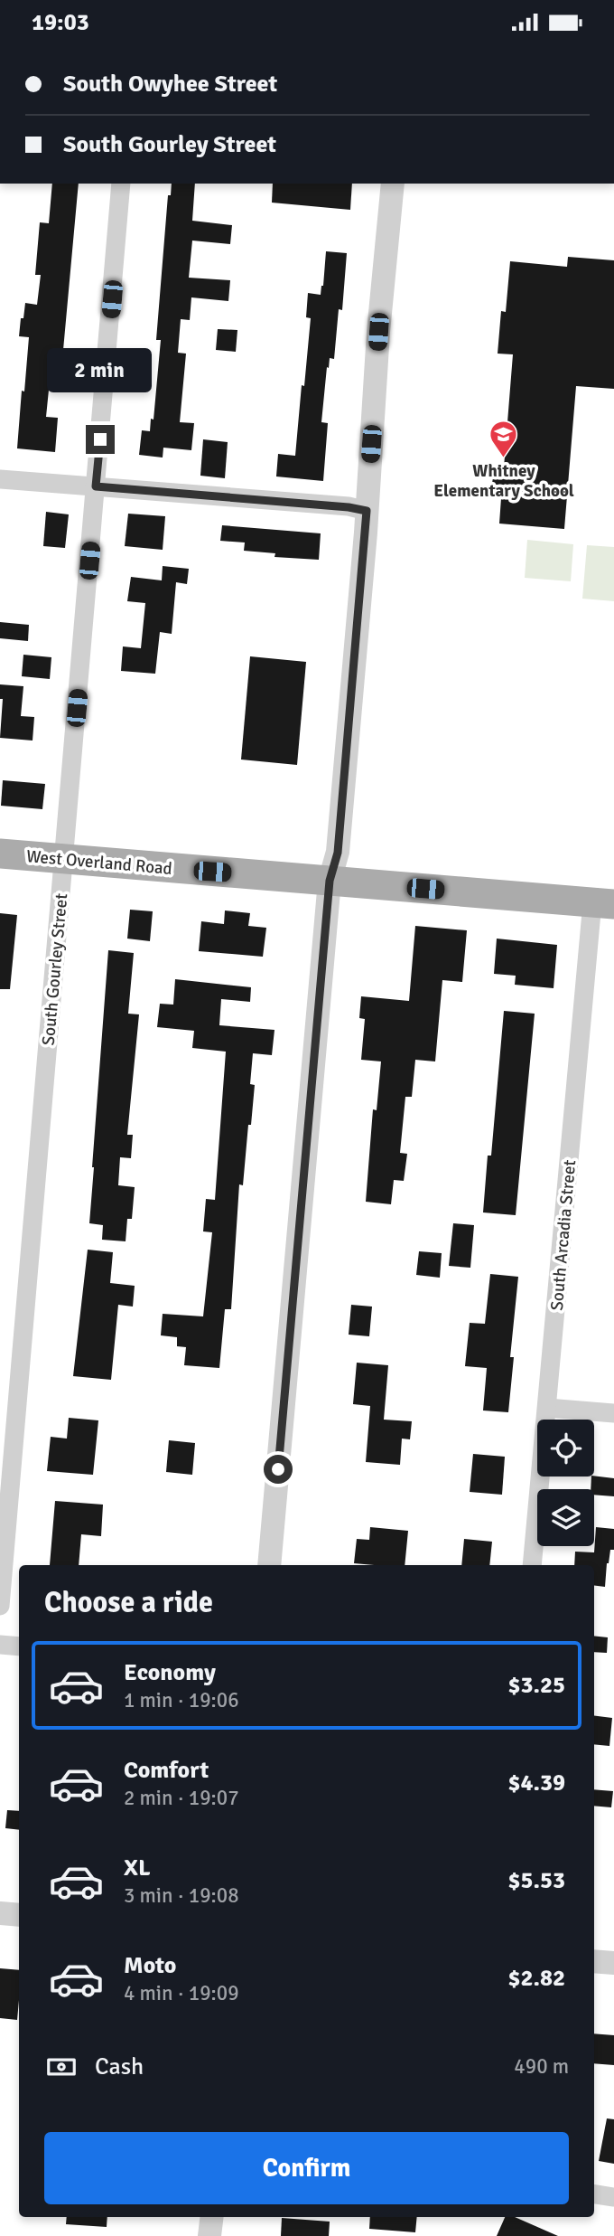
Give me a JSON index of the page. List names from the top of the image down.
{
  "streets": {
    "main road": ["West Overland Road"],
    "street": ["South Gourley Street", "South Arcadia Street"]
  },
  "crossings": [
    ["West Overland Road", "South Gourley Street"],
    ["West Overland Road", "South Arcadia Street"]
  ],
  "places": {
    "school or university": ["Whitney Elementary School"]
  },
  "page": {
    "status": "19:03",
    "banner": ["South Owyhee Street", "South Gourley Street"],
    "bubble": "2 min",
    "heading": "Choose a ride",
    "list": [
      {
        "name": "Economy",
        "note": "1 min · 19:06",
        "value": "$3.25"
      },
      {
        "name": "Comfort",
        "note": "2 min · 19:07",
        "value": "$4.39"
      },
      {
        "name": "XL",
        "note": "3 min · 19:08",
        "value": "$5.53"
      },
      {
        "name": "Moto",
        "note": "4 min · 19:09",
        "value": "$2.82"
      }
    ],
    "pay": ["Cash", "490 m"],
    "buttons": "Confirm"
  }
}
